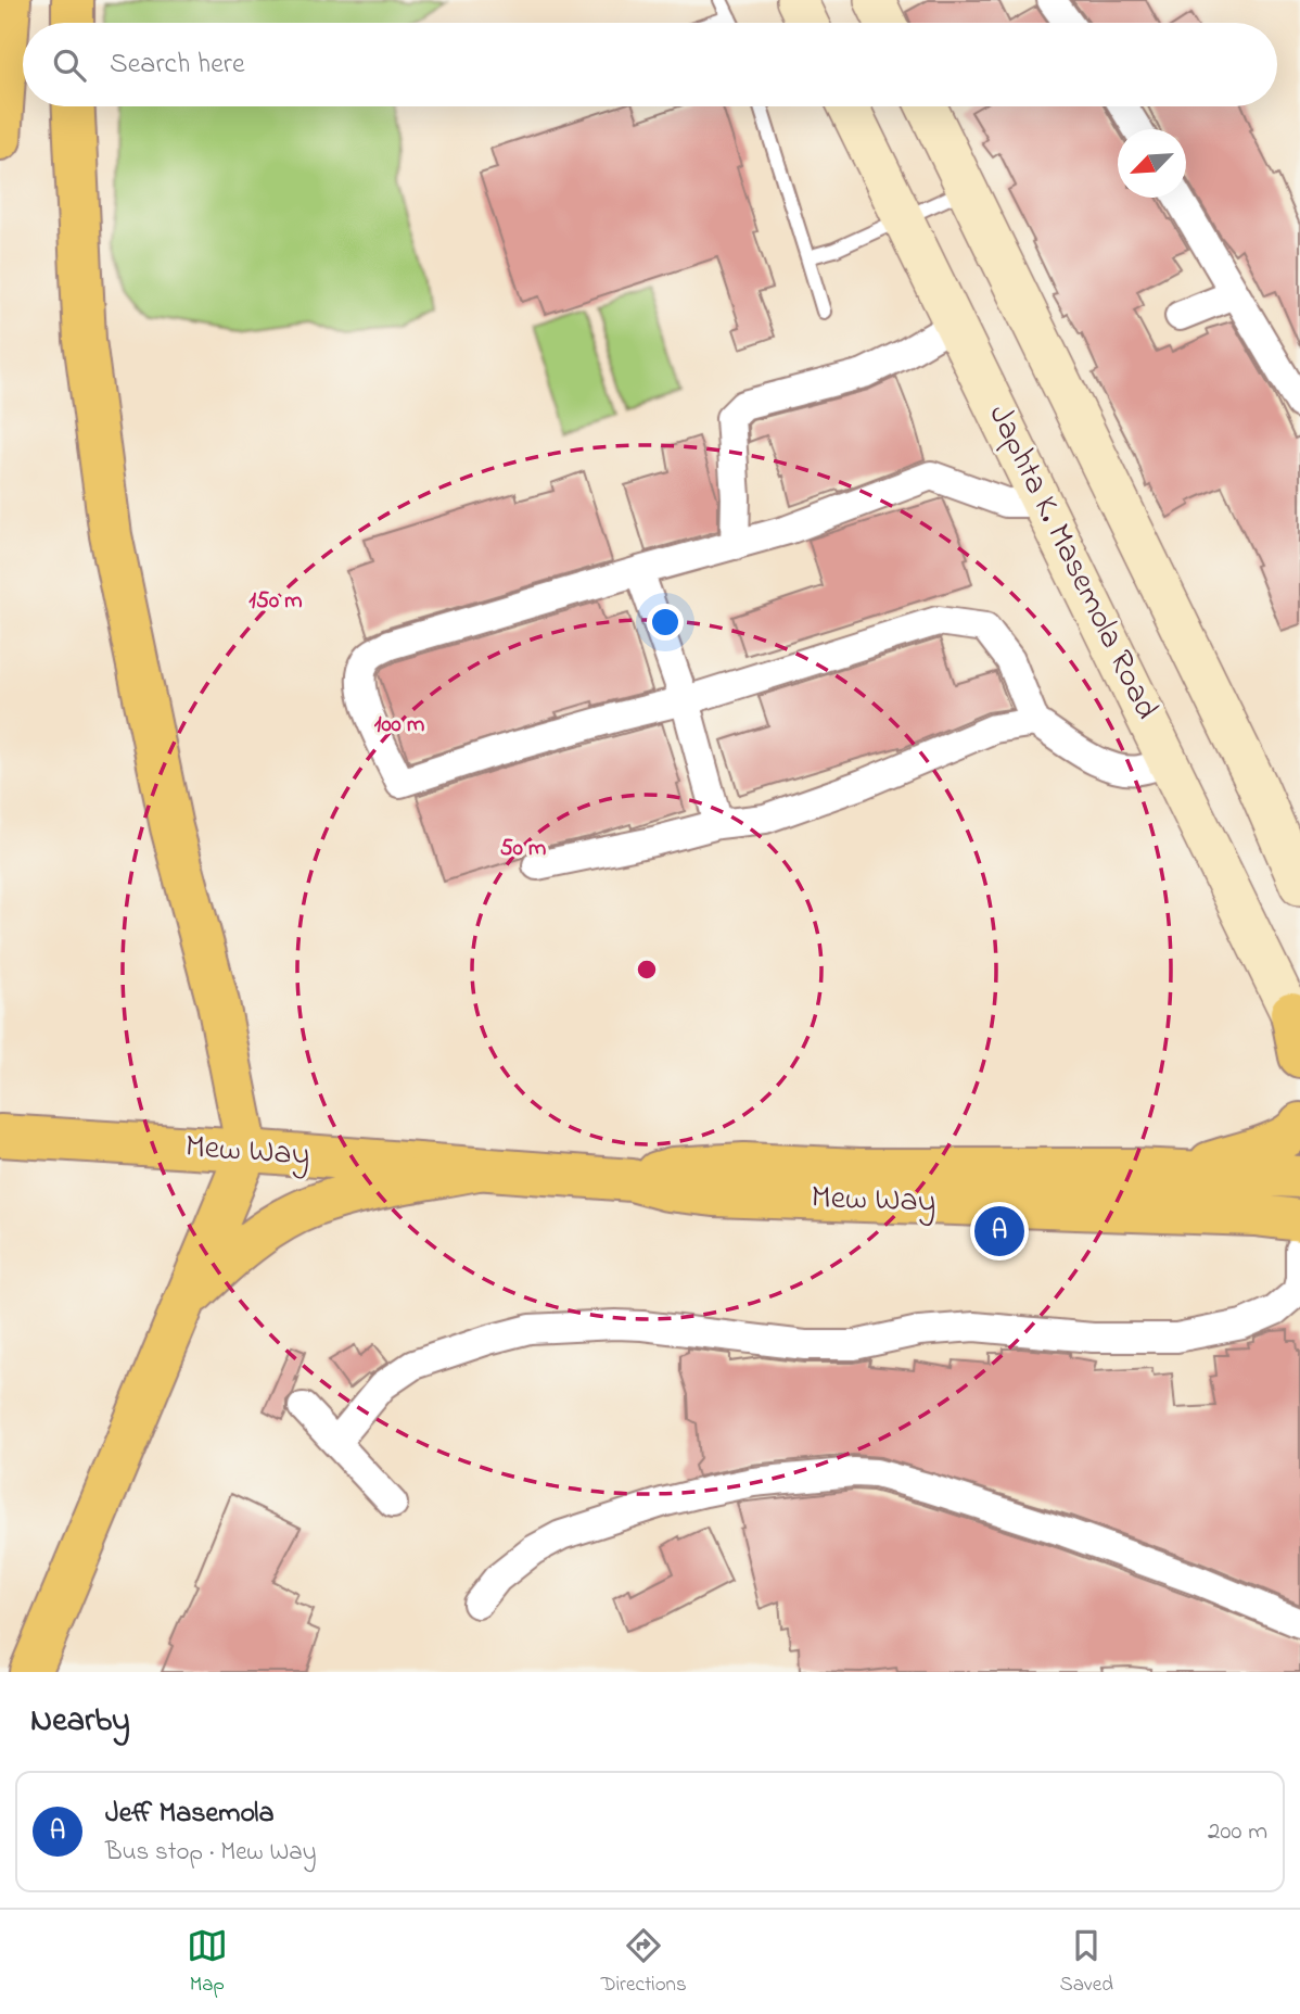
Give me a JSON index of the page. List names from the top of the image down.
{
  "streets": {
    "main road": ["Japhta K. Masemola Road", "Mew Way"]
  },
  "north": "bottom left",
  "page": {
    "search": "Search here",
    "pins": "A",
    "heading": "Nearby",
    "list": [
      {
        "mark": "A",
        "name": "Jeff Masemola",
        "note": "Bus stop · Mew Way",
        "value": "200 m"
      }
    ],
    "nav": ["Map", "Directions", "Saved"]
  },
  "rings": ["150 m", "100 m", "50 m"]
}
